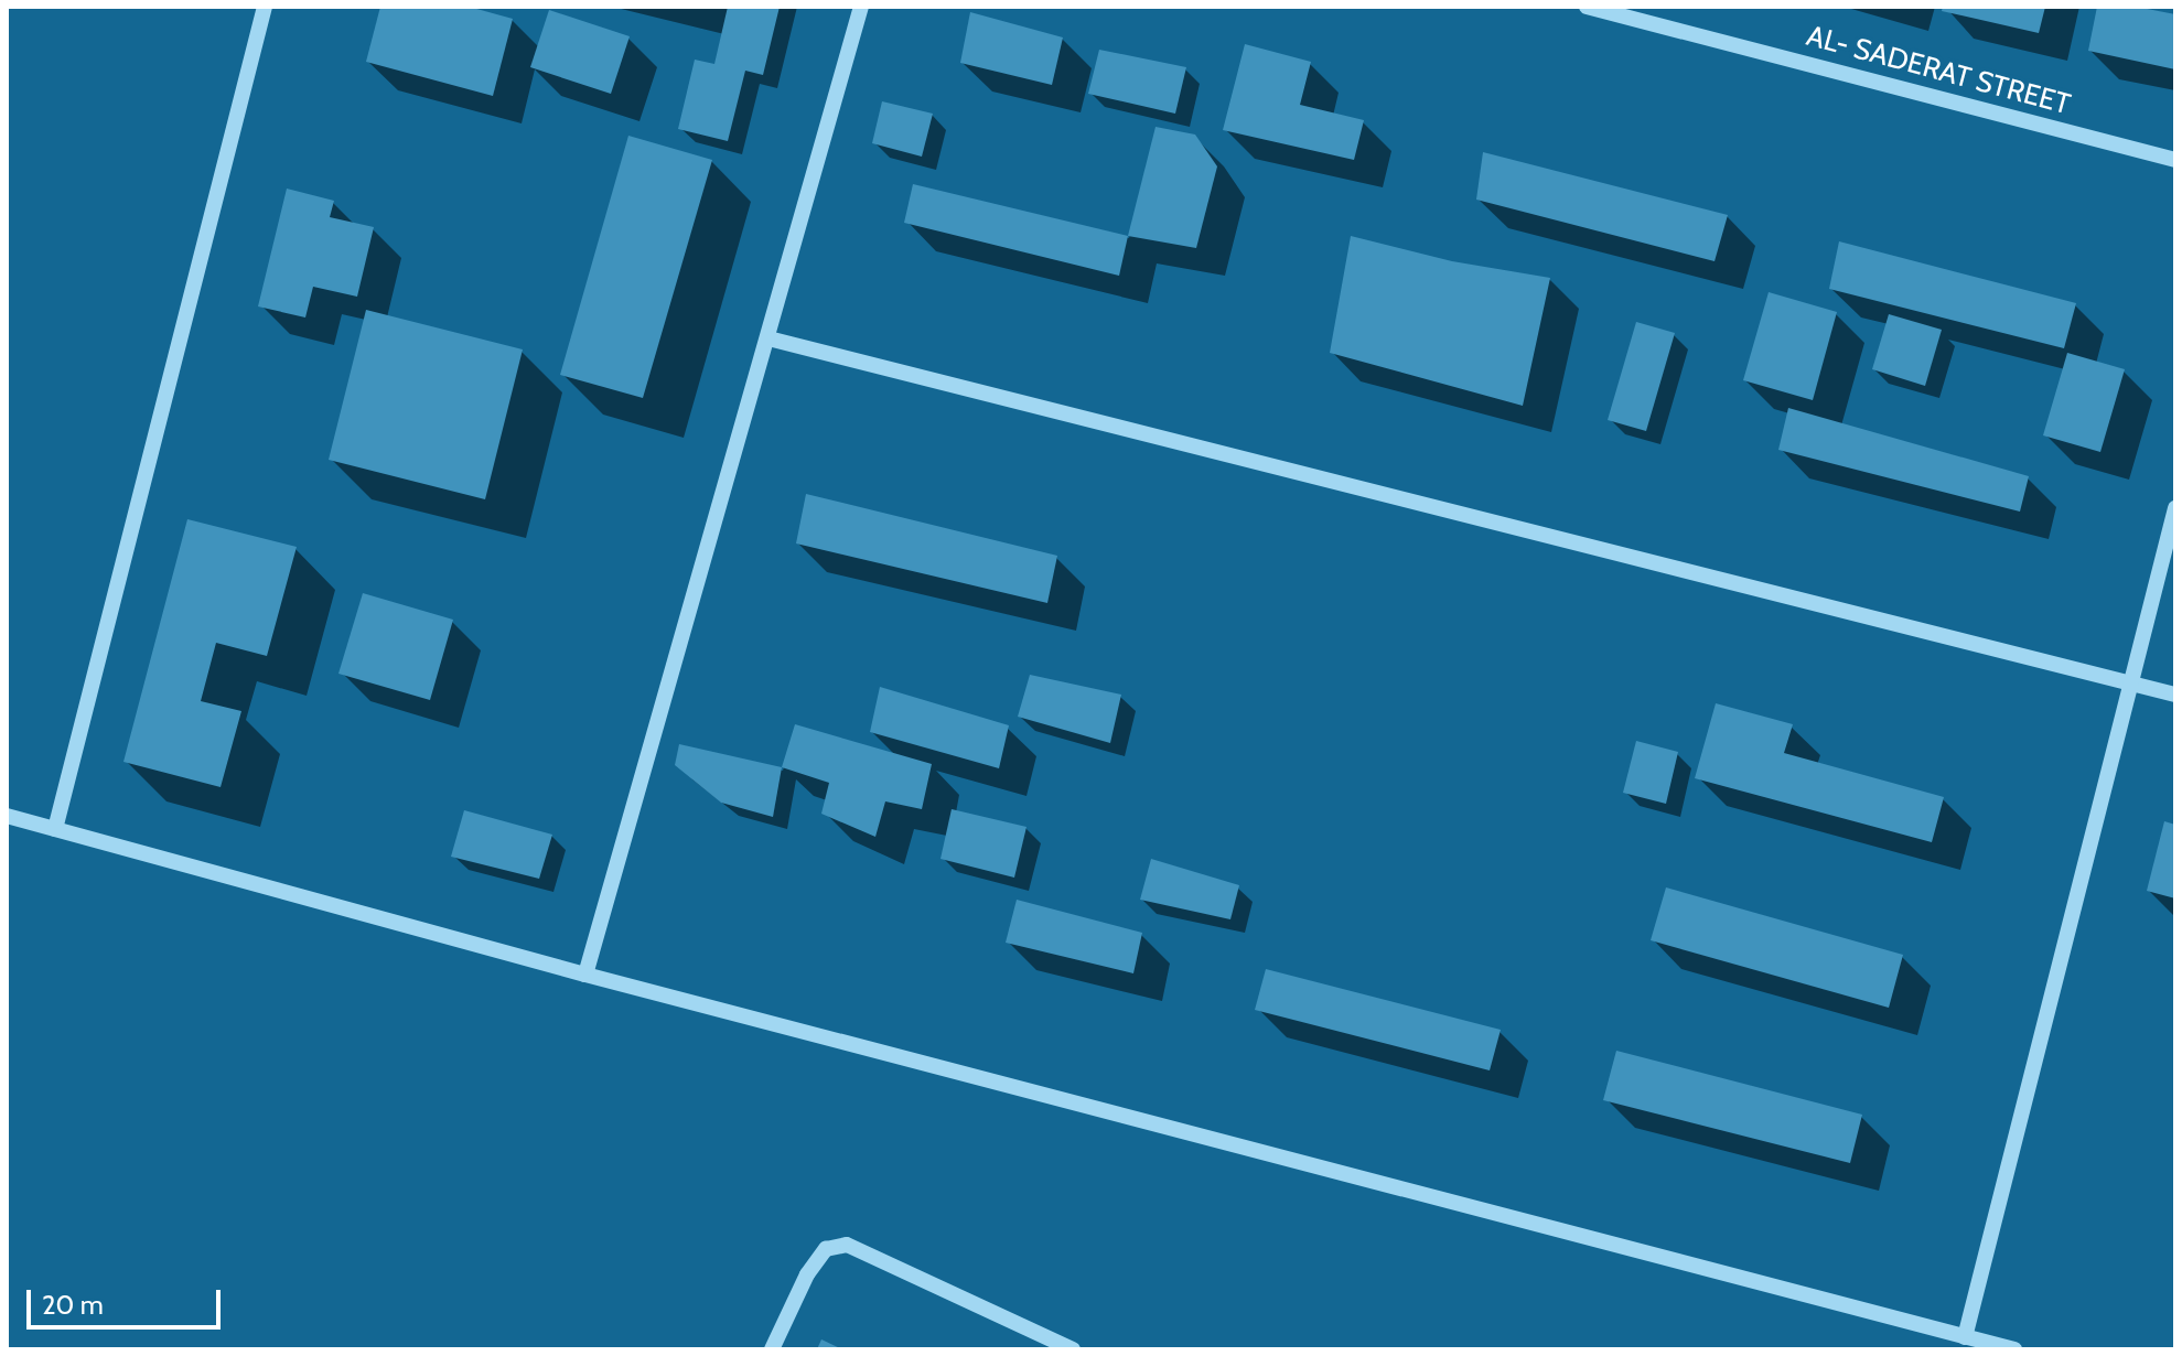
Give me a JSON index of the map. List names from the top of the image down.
{
  "streets": {
    "street": ["AL- SADERAT STREET"]
  },
  "scale_bar": "20 m"
}
